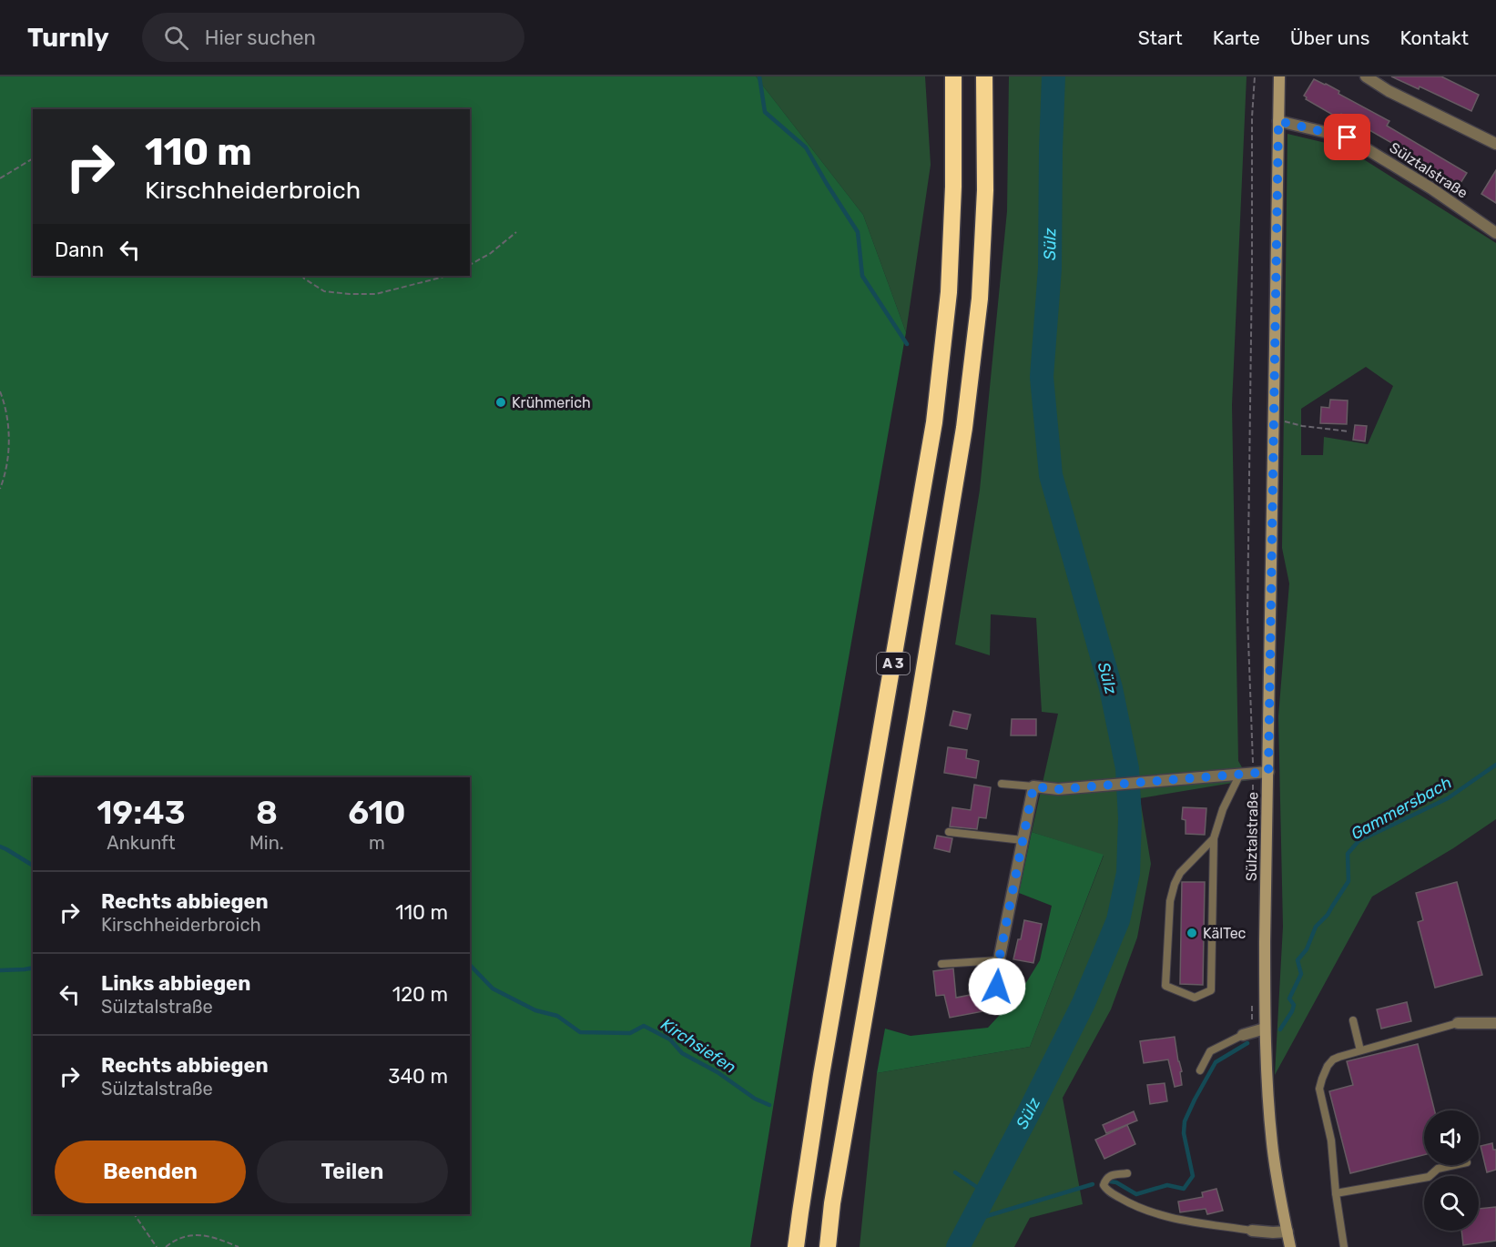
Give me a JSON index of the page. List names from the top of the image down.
{
  "streets": {
    "highway": ["A 3"],
    "main road": ["Sülztalstraße"]
  },
  "water": ["Sülz", "Gammersbach", "Kirchsiefen"],
  "places": ["Krühmerich", "KälTec"],
  "page": {
    "header": "Turnly",
    "search": "Hier suchen",
    "nav": [
      "Start",
      "Karte",
      "Über uns",
      "Kontakt"
    ],
    "turn": ["110 m", "Kirschheiderbroich"],
    "then": "Dann",
    "eta": [
      "19:43",
      "Ankunft",
      "8",
      "Min.",
      "610",
      "m"
    ],
    "list": [
      {
        "name": "Rechts abbiegen",
        "note": "Kirschheiderbroich",
        "value": "110 m"
      },
      {
        "name": "Links abbiegen",
        "note": "Sülztalstraße",
        "value": "120 m"
      },
      {
        "name": "Rechts abbiegen",
        "note": "Sülztalstraße",
        "value": "340 m"
      }
    ],
    "buttons": ["Beenden", "Teilen"]
  }
}
